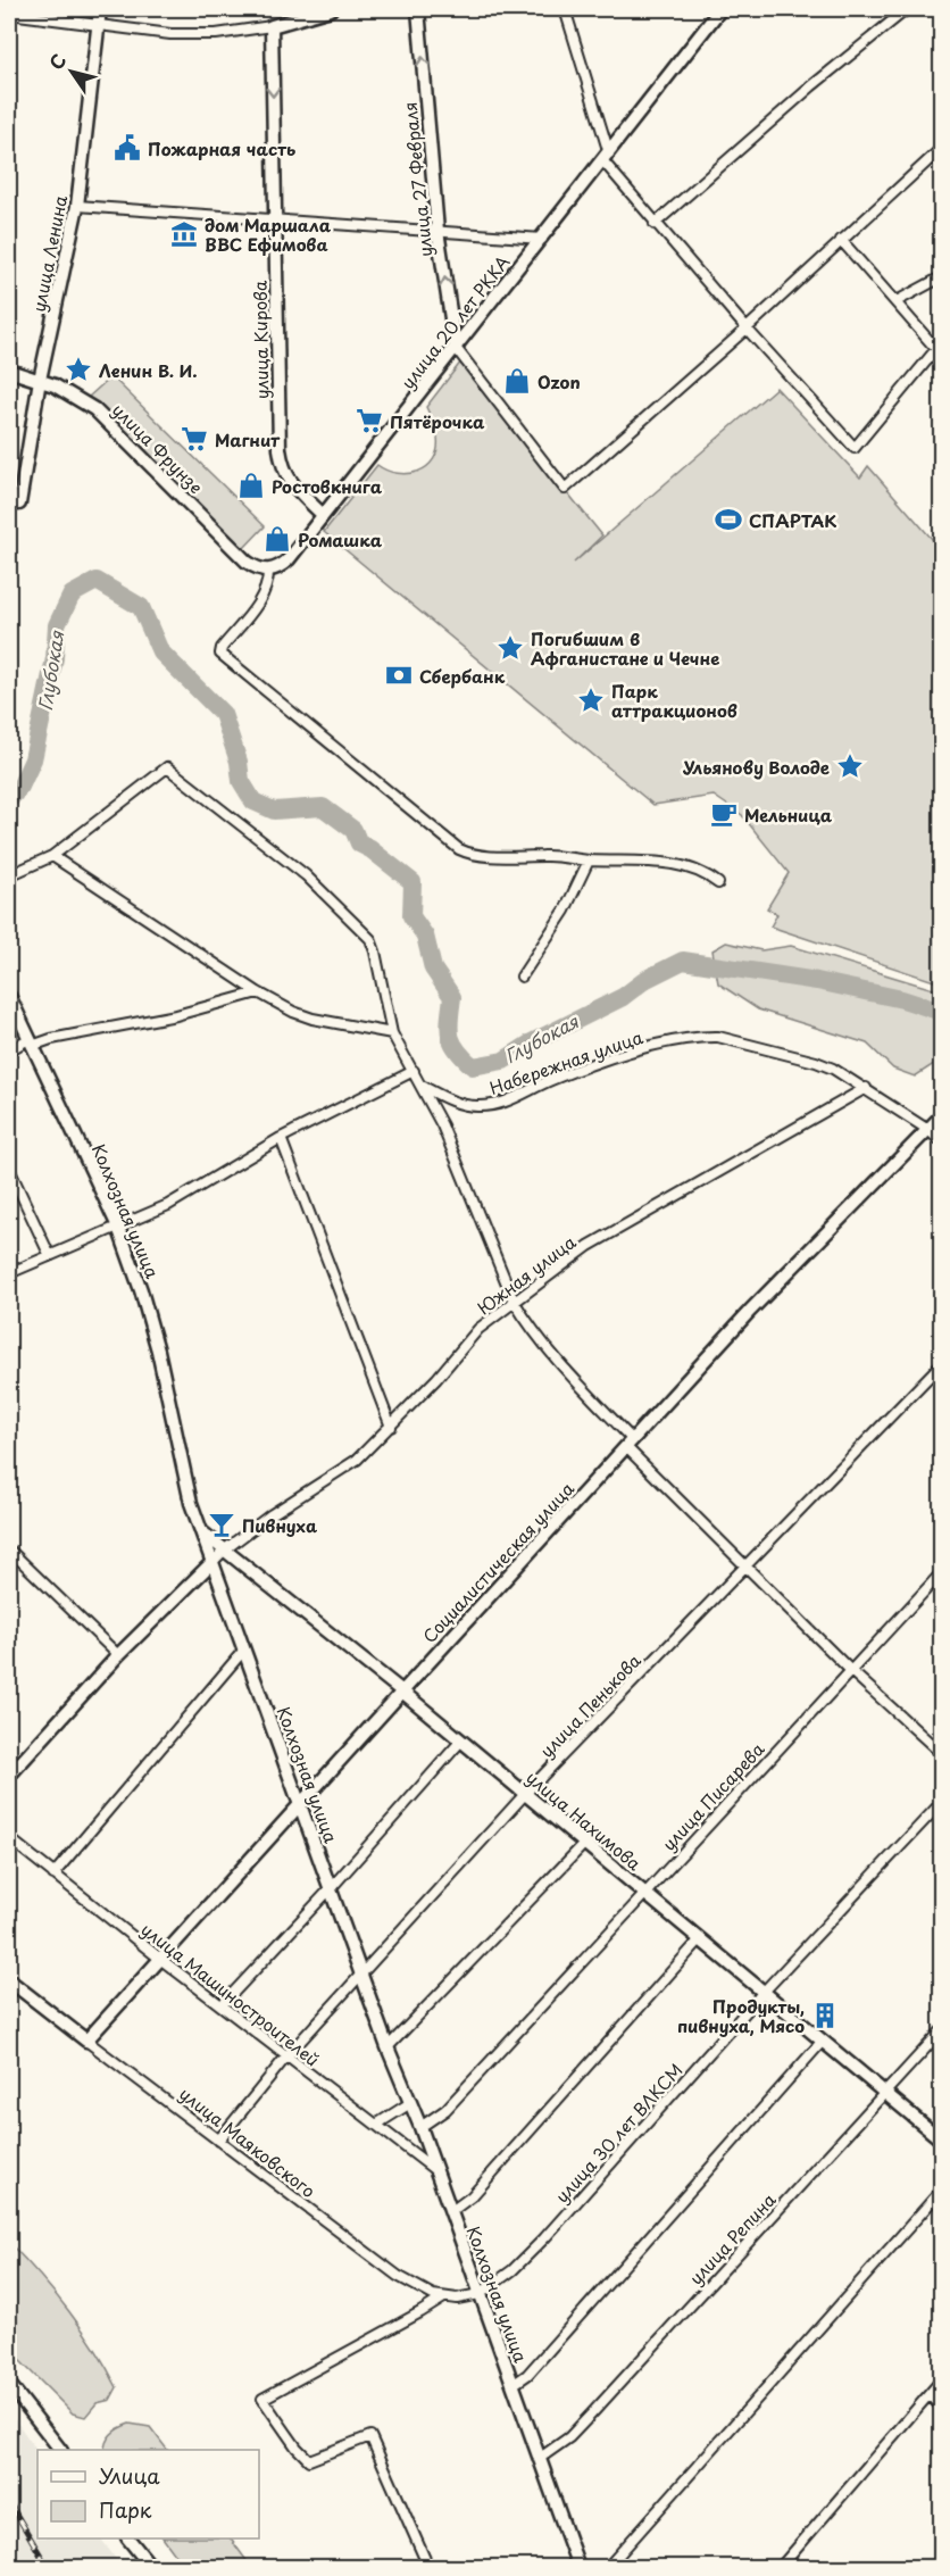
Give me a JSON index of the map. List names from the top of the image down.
{
  "streets": {
    "street": [
      "улица 27 Февраля",
      "улица Ленина",
      "улица 20 лет РККА",
      "улица Кирова",
      "улица Фрунзе",
      "Набережная улица",
      "Колхозная улица",
      "Южная улица",
      "Социалистическая улица",
      "улица Пенькова",
      "улица Писарева",
      "улица Нахимова",
      "улица Машиностроителей",
      "улица 30 лет ВЛКСМ",
      "улица Маяковского",
      "улица Репина"
    ]
  },
  "crossings": [
    ["улица 27 Февраля", "улица 20 лет РККА"],
    ["улица Ленина", "улица Фрунзе"],
    ["улица 20 лет РККА", "улица Кирова"],
    ["улица 20 лет РККА", "улица Фрунзе"],
    ["Набережная улица", "Южная улица"],
    ["Набережная улица", "Социалистическая улица"],
    ["Колхозная улица", "Южная улица"],
    ["Колхозная улица", "Социалистическая улица"],
    ["Колхозная улица", "улица Пенькова"],
    ["Колхозная улица", "улица Писарева"],
    ["Колхозная улица", "улица Нахимова"],
    ["Колхозная улица", "улица Машиностроителей"],
    ["Колхозная улица", "улица 30 лет ВЛКСМ"],
    ["Колхозная улица", "улица Репина"],
    ["Южная улица", "улица Нахимова"],
    ["Социалистическая улица", "улица Нахимова"],
    ["Социалистическая улица", "улица Машиностроителей"],
    ["Социалистическая улица", "улица Маяковского"],
    ["улица Пенькова", "улица Нахимова"],
    ["улица Пенькова", "улица Машиностроителей"],
    ["улица Пенькова", "улица Маяковского"],
    ["улица Писарева", "улица Нахимова"],
    ["улица Нахимова", "улица 30 лет ВЛКСМ"],
    ["улица Нахимова", "улица Репина"]
  ],
  "one_way": ["улица 27 Февраля", "улица Кирова"],
  "water": ["Глубокая"],
  "places": {
    "public building": ["Пожарная часть"],
    "museum": ["дом Маршала ВВС Ефимова"],
    "place": [
      "Ленин В. И.",
      "Погибшим в Афганистане и Чечне",
      "Парк аттракционов",
      "Ульянову Володе"
    ],
    "shop": ["Ozon", "Ростовкнига", "Ромашка"],
    "supermarket": ["Пятёрочка", "Магнит"],
    "sports": ["СПАРТАК"],
    "bank": ["Сбербанк"],
    "cafe": ["Мельница"],
    "bar": ["Пивнуха"],
    "building": ["Продукты, пивнуха, Мясо"]
  },
  "legend": ["Улица", "Парк"],
  "north": "top left"
}
